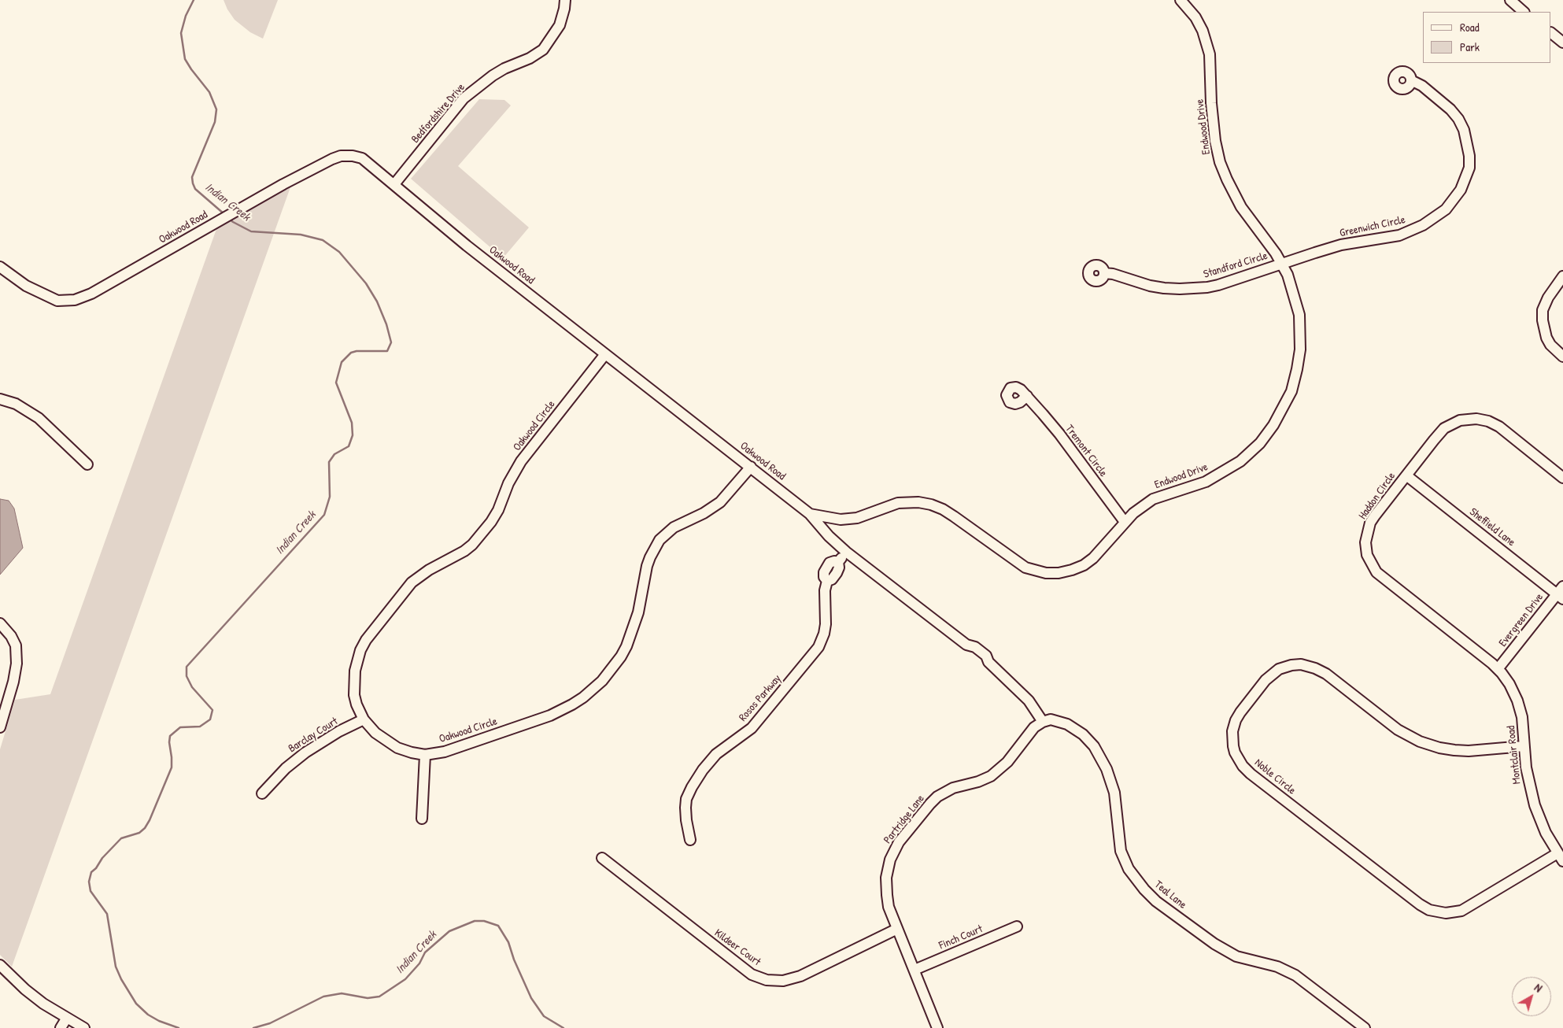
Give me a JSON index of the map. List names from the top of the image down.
{
  "streets": {
    "street": [
      "Bedfordshire Drive",
      "Endwood Drive",
      "Greenwich Circle",
      "Oakwood Road",
      "Standford Circle",
      "Oakwood Circle",
      "Tremont Circle",
      "Haddon Circle",
      "Sheffield Lane",
      "Evergreen Drive",
      "Rosos Parkway",
      "Barclay Court",
      "Montclair Road",
      "Noble Circle",
      "Partridge Lane",
      "Teal Lane",
      "Finch Court",
      "Kildeer Court"
    ]
  },
  "crossings": [
    ["Bedfordshire Drive", "Oakwood Road"],
    ["Endwood Drive", "Greenwich Circle"],
    ["Endwood Drive", "Oakwood Road"],
    ["Endwood Drive", "Standford Circle"],
    ["Endwood Drive", "Tremont Circle"],
    ["Greenwich Circle", "Standford Circle"],
    ["Oakwood Road", "Oakwood Circle"],
    ["Oakwood Road", "Rosos Parkway"],
    ["Oakwood Road", "Partridge Lane"],
    ["Oakwood Road", "Teal Lane"],
    ["Oakwood Circle", "Barclay Court"],
    ["Haddon Circle", "Sheffield Lane"],
    ["Haddon Circle", "Evergreen Drive"],
    ["Haddon Circle", "Montclair Road"],
    ["Sheffield Lane", "Evergreen Drive"],
    ["Evergreen Drive", "Montclair Road"],
    ["Montclair Road", "Noble Circle"],
    ["Partridge Lane", "Teal Lane"],
    ["Partridge Lane", "Finch Court"],
    ["Partridge Lane", "Kildeer Court"]
  ],
  "water": ["Indian Creek"],
  "legend": ["Road", "Park"],
  "north": "top right"
}
